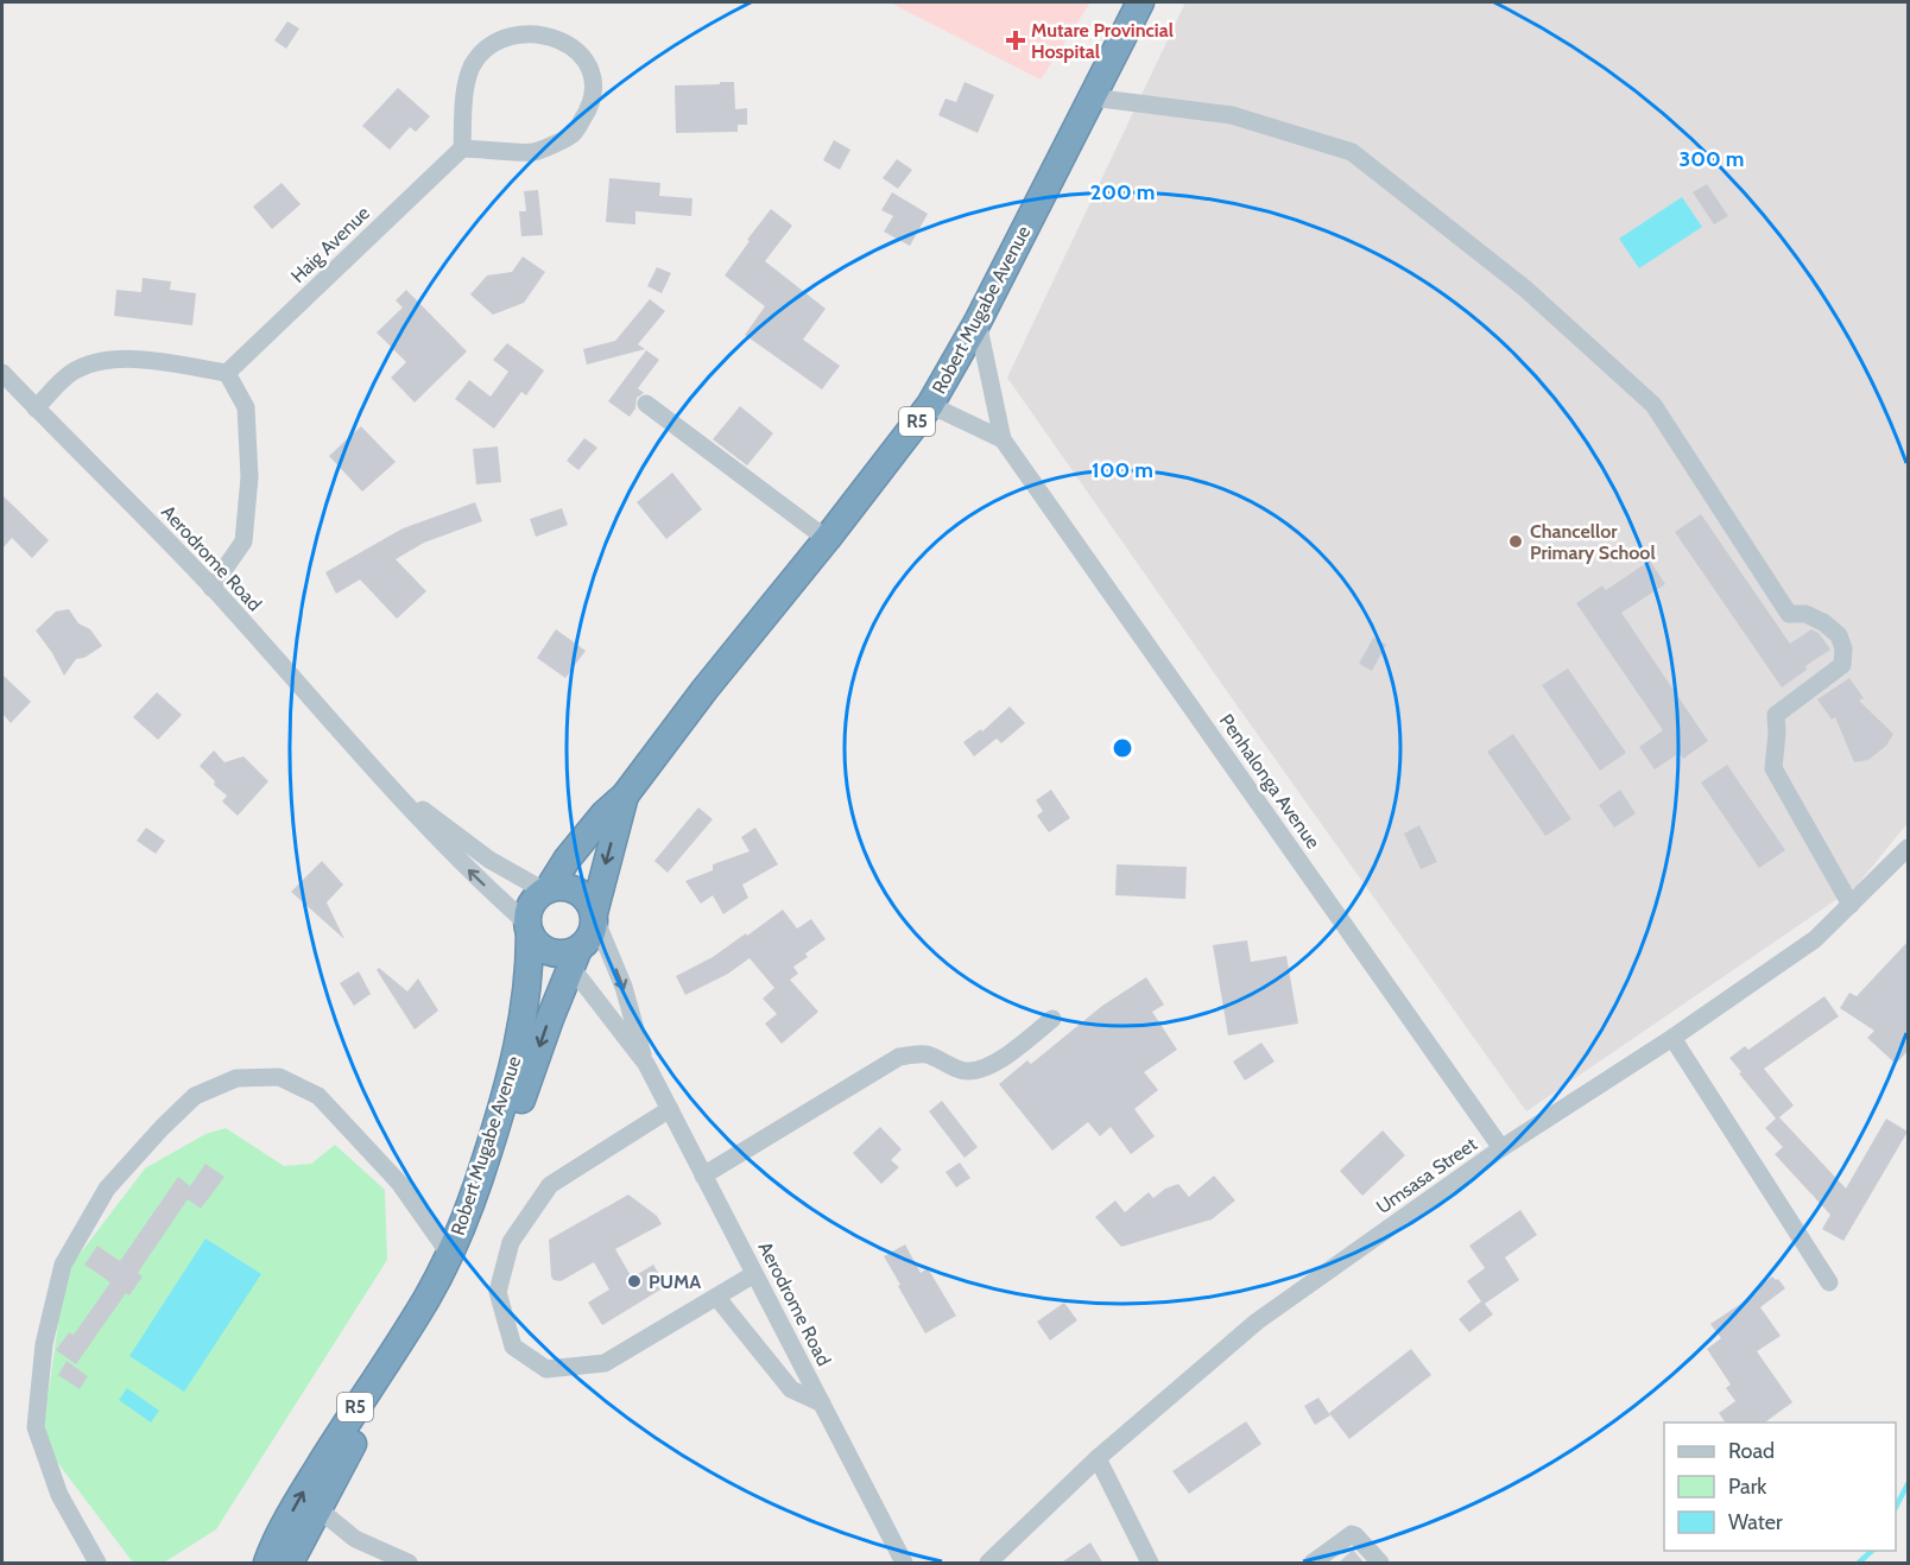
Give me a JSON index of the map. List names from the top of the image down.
{
  "streets": {
    "highway": ["Robert Mugabe Avenue", "R5"],
    "street": [
      "Haig Avenue",
      "Aerodrome Road",
      "Penhalonga Avenue",
      "Umsasa Street"
    ]
  },
  "crossings": [
    ["Robert Mugabe Avenue", "R5"],
    ["Robert Mugabe Avenue", "Aerodrome Road"],
    ["Robert Mugabe Avenue", "Penhalonga Avenue"],
    ["R5", "Aerodrome Road"],
    ["Penhalonga Avenue", "Umsasa Street"]
  ],
  "places": {
    "health": ["Mutare Provincial Hospital"],
    "other": ["Chancellor Primary School", "PUMA"]
  },
  "legend": ["Road", "Park", "Water"],
  "rings": ["300 m", "200 m", "100 m"]
}
